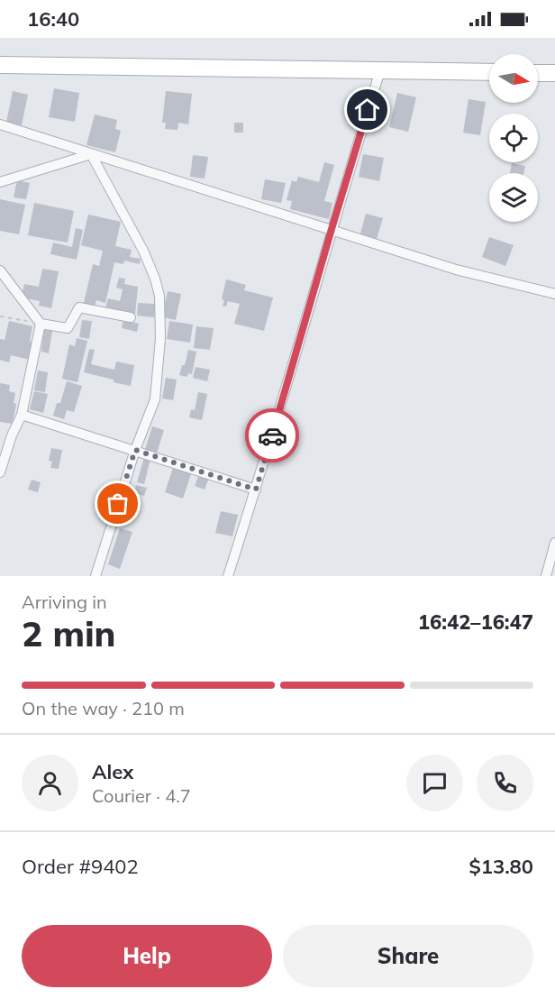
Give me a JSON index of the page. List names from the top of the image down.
{
  "north": "right",
  "page": {
    "status": "16:40",
    "heading": ["2 min", "Arriving in", "16:42–16:47"],
    "panel": [
      "Alex",
      "Courier · 4.7",
      "Order #9402",
      "$13.80"
    ],
    "bar": "On the way · 210 m",
    "buttons": ["Help", "Share"]
  }
}
